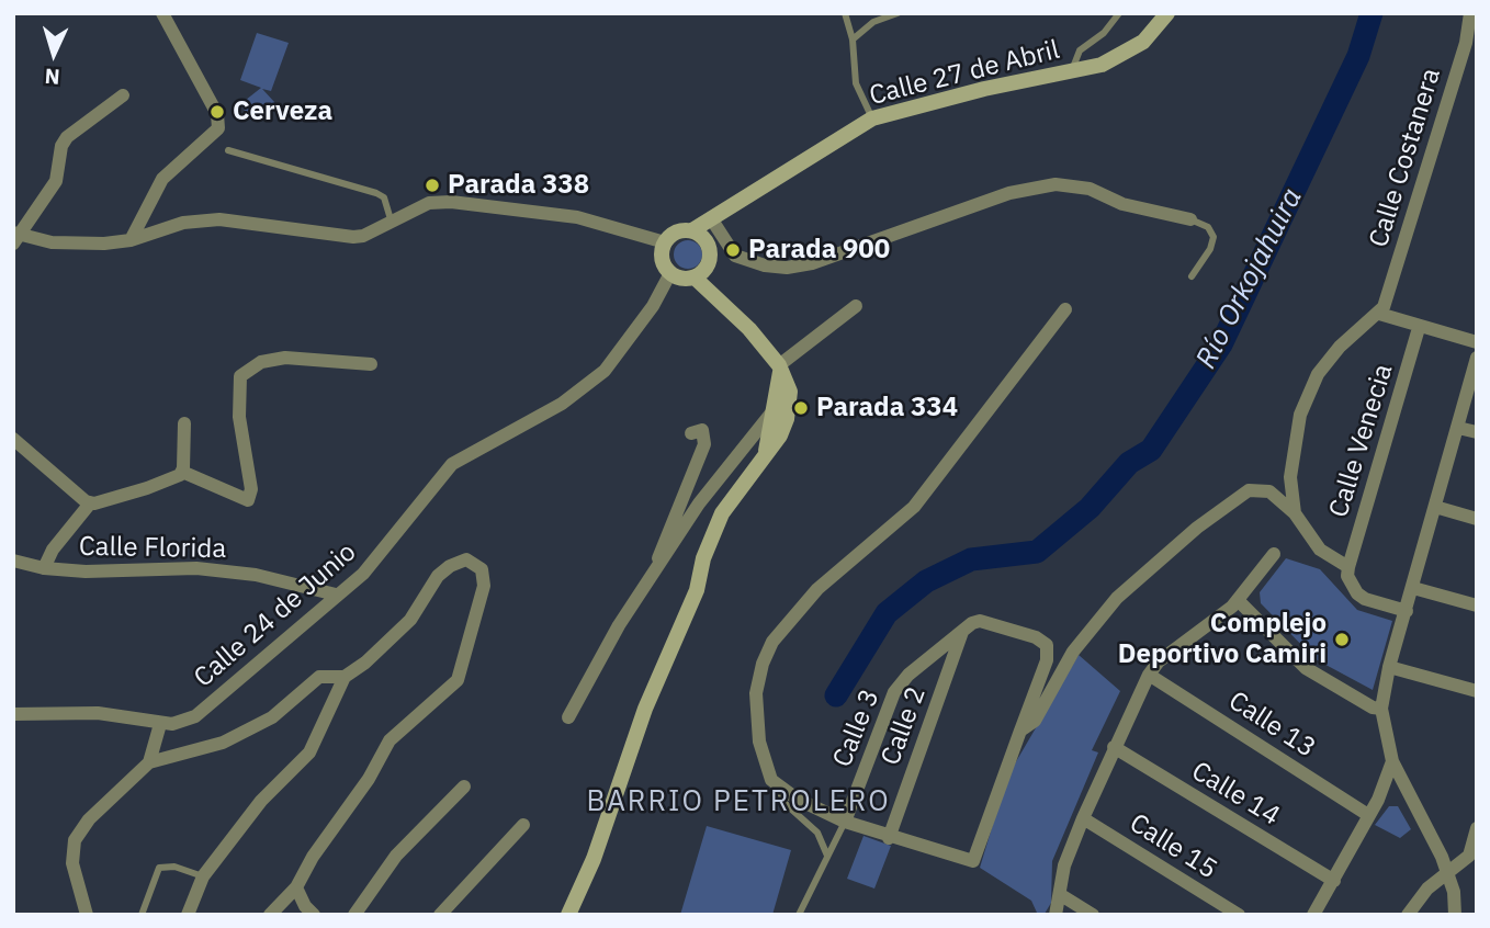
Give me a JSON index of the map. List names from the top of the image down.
{
  "streets": {
    "main road": ["Calle 27 de Abril"],
    "street": [
      "Calle Costanera",
      "Calle Venecia",
      "Calle Florida",
      "Calle 24 de Junio",
      "Calle 13",
      "Calle 2",
      "Calle 3",
      "Calle 14",
      "Calle 15"
    ]
  },
  "crossings": [
    ["Calle 27 de Abril", "Calle 24 de Junio"],
    ["Calle Florida", "Calle 24 de Junio"],
    ["Calle 2", "Calle 3"]
  ],
  "districts": ["BARRIO PETROLERO"],
  "water": ["Río Orkojahuira"],
  "places": [
    "Cerveza",
    "Parada 338",
    "Parada 900",
    "Parada 334",
    "Complejo Deportivo Camiri"
  ],
  "north": "bottom"
}
